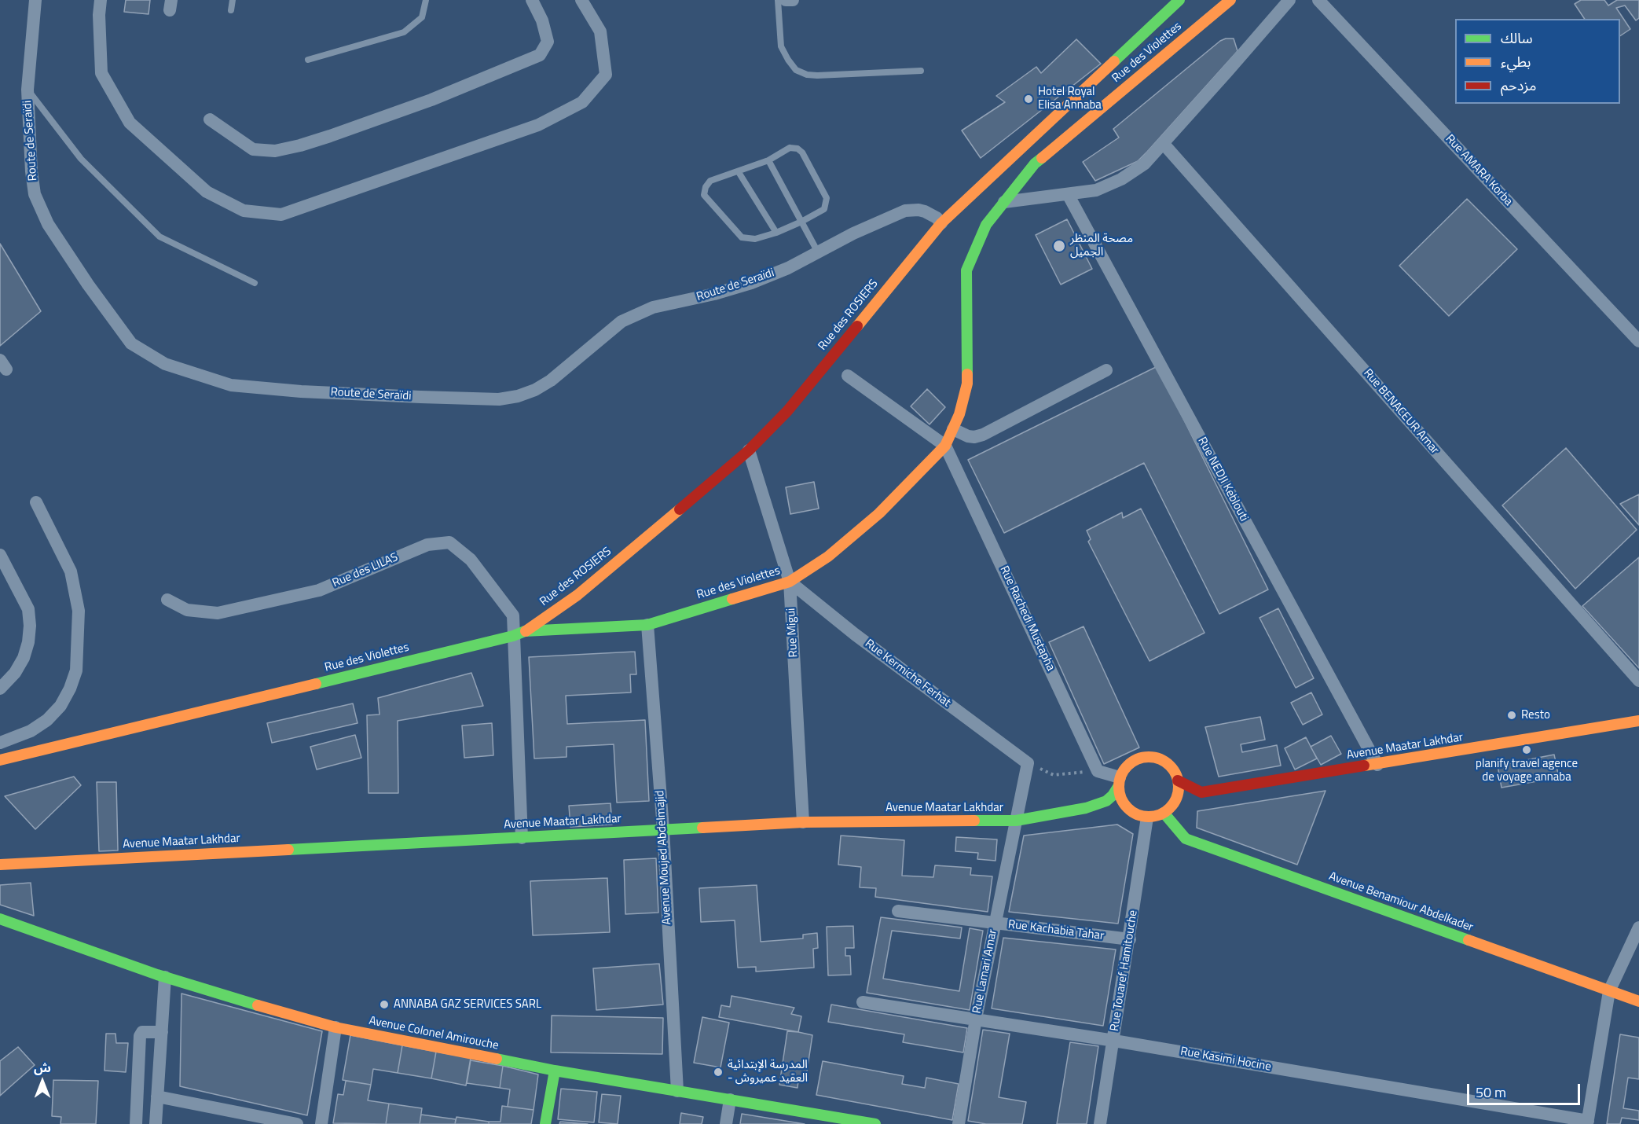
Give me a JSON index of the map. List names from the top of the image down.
{
  "streets": {
    "main road": [
      "Rue des Violettes",
      "Rue des ROSIERS",
      "Avenue Maatar Lakhdar",
      "Avenue Benamiour Abdelkader",
      "Avenue Colonel Amirouche"
    ],
    "street": [
      "Route de Seraïdi",
      "Rue AMARA Korba",
      "Rue BENACEUR Amar",
      "Rue NEDJI Keblouti",
      "Rue des LILAS",
      "Rue Rachedi Mustapha",
      "Rue Migui",
      "Rue Kermiche Ferhat",
      "Avenue Moujed Abdelmajid",
      "Rue Kachabia Tahar",
      "Rue Touaref Hamitouche",
      "Rue Lamari Amar",
      "Rue Kasimi Hocine"
    ]
  },
  "crossings": [
    ["Rue des Violettes", "Rue des ROSIERS"],
    ["Rue des Violettes", "Rue des LILAS"],
    ["Rue des Violettes", "Rue Rachedi Mustapha"],
    ["Rue des Violettes", "Rue Migui"],
    ["Rue des Violettes", "Rue Kermiche Ferhat"],
    ["Rue des Violettes", "Avenue Moujed Abdelmajid"],
    ["Route de Seraïdi", "Rue des ROSIERS"],
    ["Rue des ROSIERS", "Rue des LILAS"],
    ["Rue des ROSIERS", "Rue Migui"],
    ["Rue NEDJI Keblouti", "Avenue Maatar Lakhdar"],
    ["Rue des LILAS", "Avenue Maatar Lakhdar"],
    ["Rue Migui", "Rue Kermiche Ferhat"],
    ["Rue Migui", "Avenue Maatar Lakhdar"],
    ["Rue Kermiche Ferhat", "Rue Lamari Amar"],
    ["Avenue Maatar Lakhdar", "Avenue Moujed Abdelmajid"],
    ["Avenue Maatar Lakhdar", "Avenue Benamiour Abdelkader"],
    ["Avenue Maatar Lakhdar", "Rue Touaref Hamitouche"],
    ["Avenue Maatar Lakhdar", "Rue Lamari Amar"],
    ["Avenue Moujed Abdelmajid", "Avenue Colonel Amirouche"],
    ["Avenue Benamiour Abdelkader", "Rue Touaref Hamitouche"],
    ["Rue Kachabia Tahar", "Rue Touaref Hamitouche"],
    ["Rue Kachabia Tahar", "Rue Lamari Amar"],
    ["Rue Touaref Hamitouche", "Rue Kasimi Hocine"],
    ["Rue Lamari Amar", "Rue Kasimi Hocine"]
  ],
  "places": [
    "Hotel Royal Elisa Annaba",
    "مصحة المنظر الجميل",
    "Resto",
    "planify travel agence de voyage annaba",
    "ANNABA GAZ SERVICES SARL",
    "المدرسة الإبتدائية - العقيد عميروش"
  ],
  "legend": ["سالك", "بطيء", "مزدحم"],
  "scale_bar": "50 m",
  "north": "top"
}
